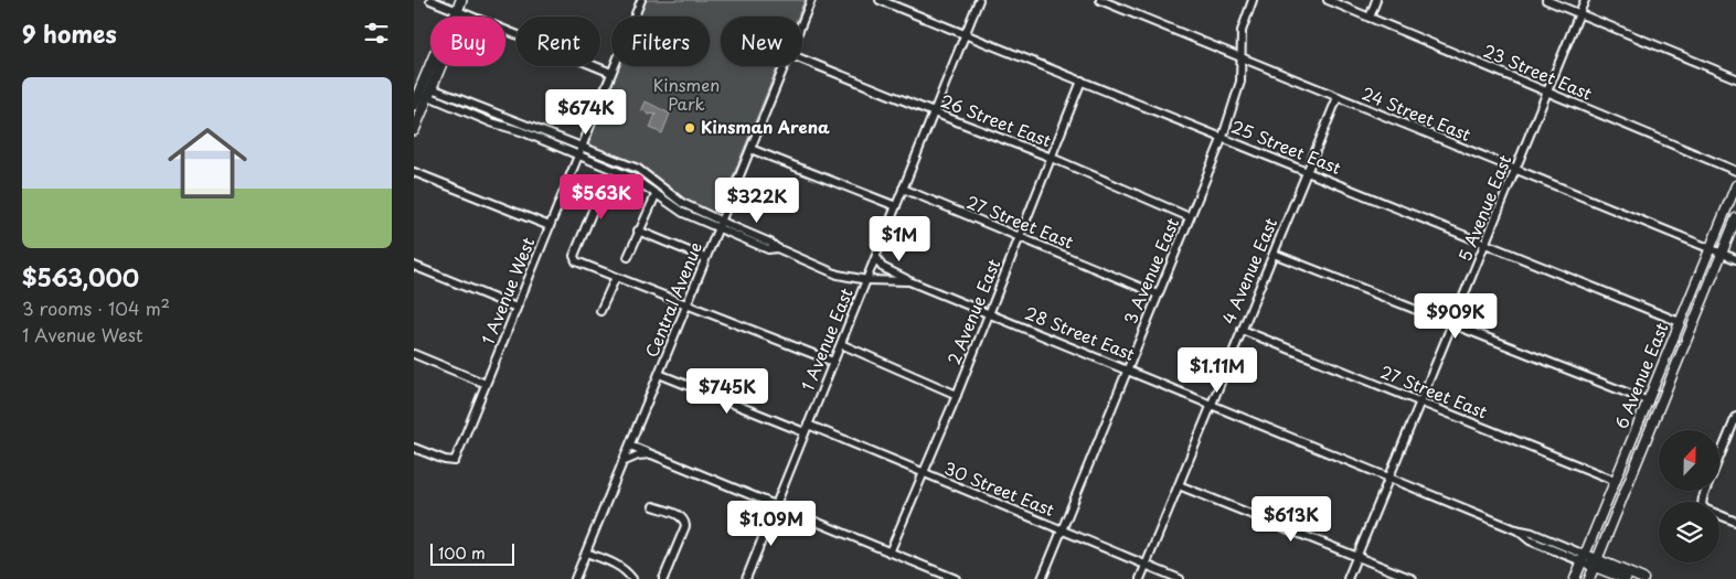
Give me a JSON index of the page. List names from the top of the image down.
{
  "streets": {
    "main road": ["28 Street East", "6 Avenue East"],
    "street": [
      "23 Street East",
      "24 Street East",
      "26 Street East",
      "25 Street East",
      "5 Avenue East",
      "27 Street East",
      "3 Avenue East",
      "4 Avenue East",
      "1 Avenue West",
      "Central Avenue",
      "2 Avenue East",
      "1 Avenue East",
      "30 Street East"
    ]
  },
  "crossings": [
    ["23 Street East", "5 Avenue East"],
    ["24 Street East", "5 Avenue East"],
    ["24 Street East", "3 Avenue East"],
    ["24 Street East", "4 Avenue East"],
    ["24 Street East", "6 Avenue East"],
    ["26 Street East", "3 Avenue East"],
    ["26 Street East", "2 Avenue East"],
    ["26 Street East", "1 Avenue East"],
    ["25 Street East", "5 Avenue East"],
    ["25 Street East", "3 Avenue East"],
    ["25 Street East", "4 Avenue East"],
    ["25 Street East", "2 Avenue East"],
    ["25 Street East", "1 Avenue East"],
    ["25 Street East", "6 Avenue East"],
    ["5 Avenue East", "27 Street East"],
    ["5 Avenue East", "28 Street East"],
    ["27 Street East", "3 Avenue East"],
    ["27 Street East", "4 Avenue East"],
    ["27 Street East", "2 Avenue East"],
    ["27 Street East", "1 Avenue East"],
    ["27 Street East", "6 Avenue East"],
    ["3 Avenue East", "28 Street East"],
    ["3 Avenue East", "30 Street East"],
    ["4 Avenue East", "28 Street East"],
    ["4 Avenue East", "30 Street East"],
    ["Central Avenue", "28 Street East"],
    ["2 Avenue East", "28 Street East"],
    ["2 Avenue East", "30 Street East"],
    ["28 Street East", "1 Avenue East"],
    ["28 Street East", "6 Avenue East"],
    ["1 Avenue East", "30 Street East"]
  ],
  "parks": ["Kinsmen Park"],
  "places": ["Kinsman Arena"],
  "scale_bar": "100 m",
  "north": "top",
  "page": {
    "heading": "9 homes",
    "chip": [
      "Buy",
      "Rent",
      "Filters",
      "New"
    ],
    "list": [
      {
        "name": "$563,000",
        "note": "3 rooms · 104 m² · 1 Avenue West"
      }
    ],
    "price": [
      "$674K",
      "$563K",
      "$322K",
      "$1M",
      "$909K",
      "$1.11M",
      "$745K",
      "$613K",
      "$1.09M"
    ],
    "scale": "100 m"
  }
}
